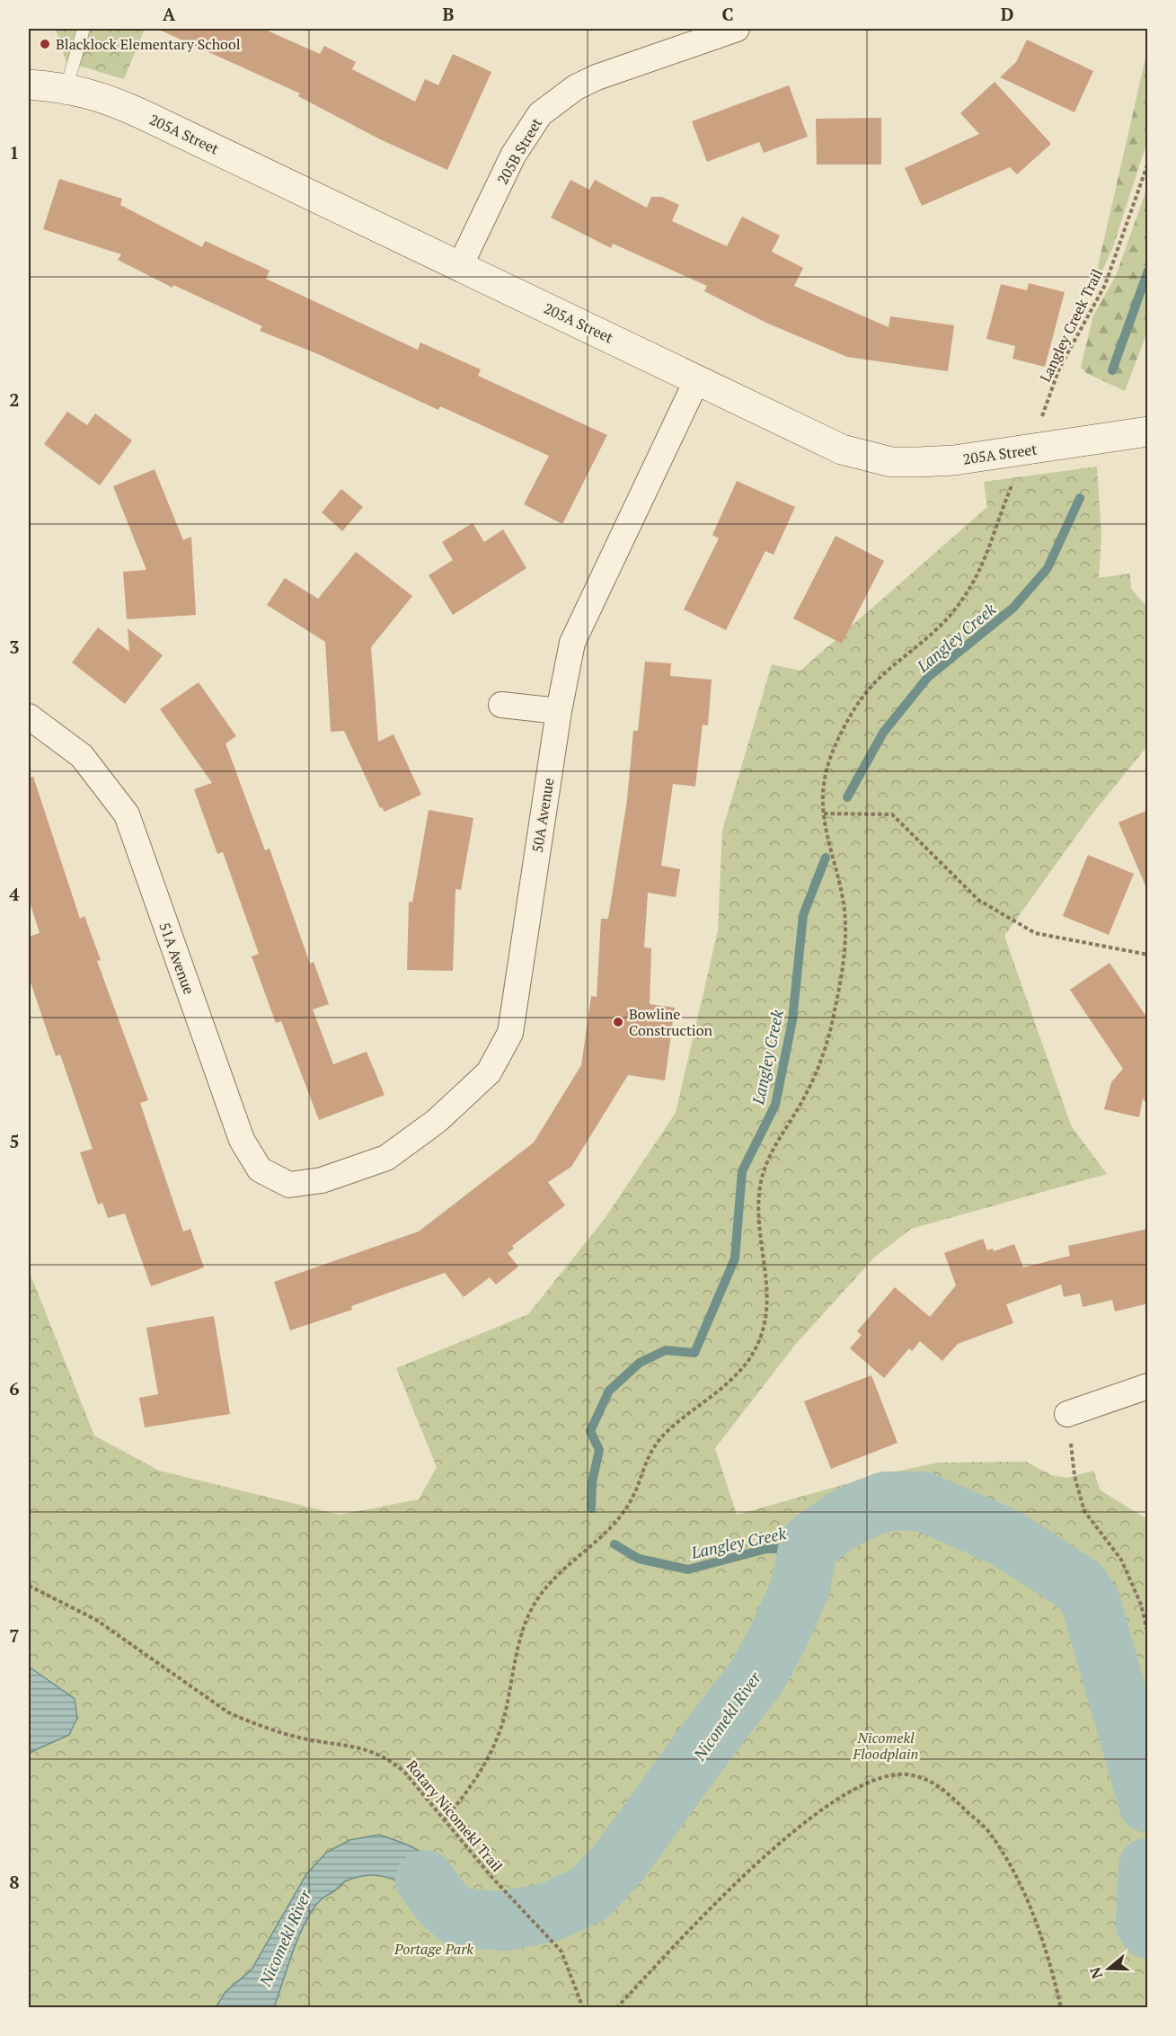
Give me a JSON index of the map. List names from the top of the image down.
{
  "streets": {
    "street": [
      "205A Street",
      "205B Street",
      "50A Avenue",
      "51A Avenue"
    ],
    "path": ["Langley Creek Trail", "Rotary Nicomekl Trail"]
  },
  "crossings": [
    ["205A Street", "205B Street"],
    ["205A Street", "Langley Creek Trail"],
    ["205A Street", "50A Avenue"],
    ["Langley Creek Trail", "Rotary Nicomekl Trail"],
    ["50A Avenue", "51A Avenue"]
  ],
  "water": ["Langley Creek", "Nicomekl River"],
  "parks": ["Nicomekl Floodplain", "Portage Park"],
  "places": ["Blacklock Elementary School", "Bowline Construction"],
  "north": "left",
  "grid": {
    "columns": [
      "A",
      "B",
      "C",
      "D"
    ],
    "rows": [
      "1",
      "2",
      "3",
      "4",
      "5",
      "6",
      "7",
      "8"
    ]
  }
}
